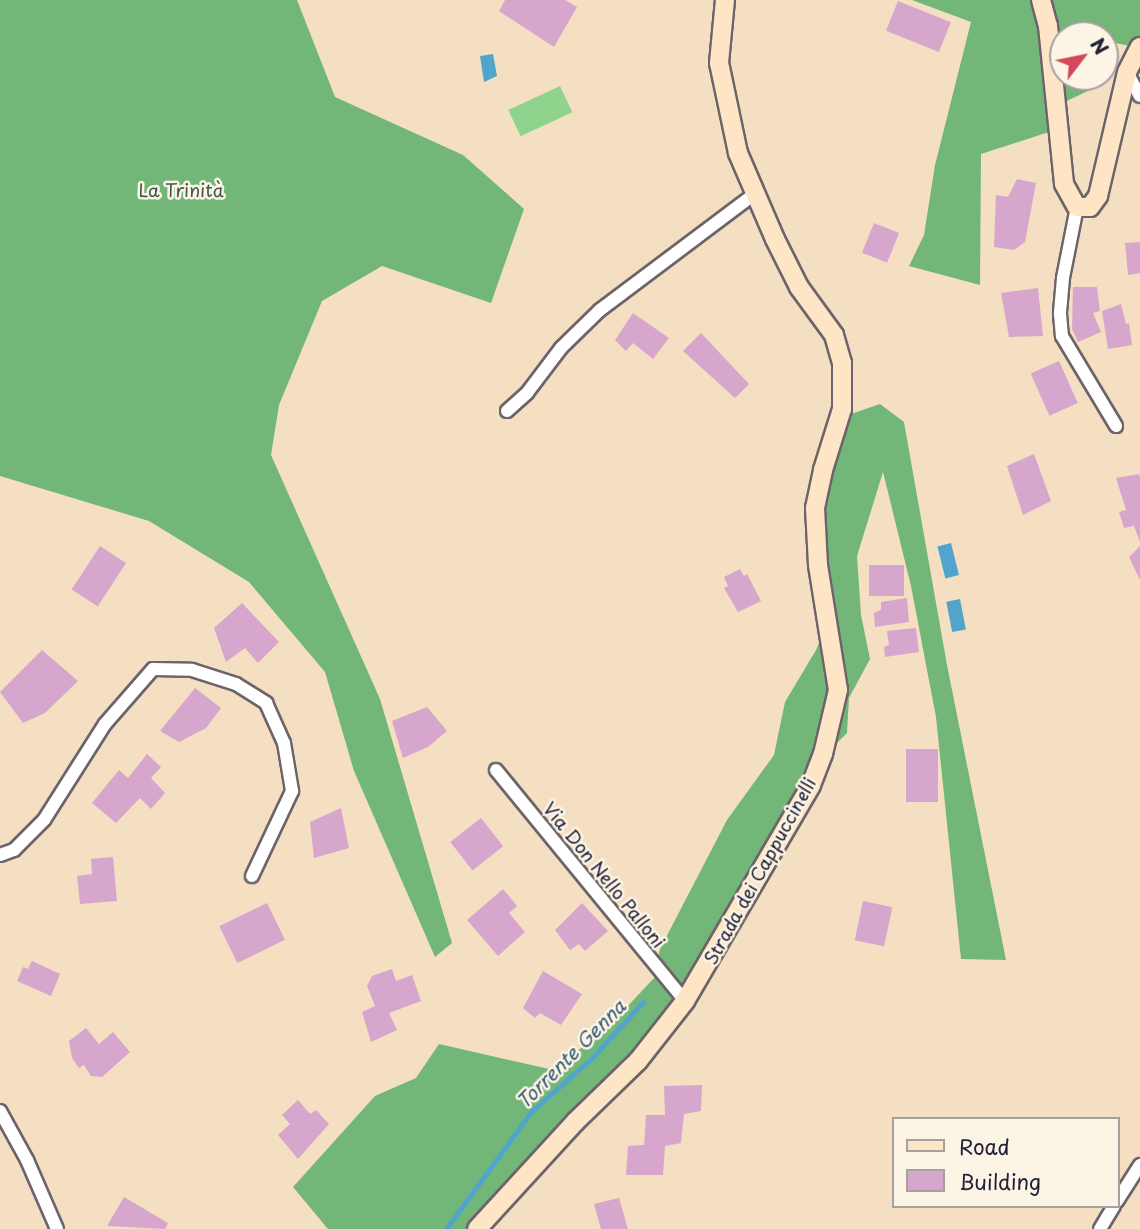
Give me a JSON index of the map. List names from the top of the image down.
{
  "streets": {
    "street": ["Strada dei Cappuccinelli", "Via Don Nello Palloni"]
  },
  "crossings": [
    ["Strada dei Cappuccinelli", "Via Don Nello Palloni"]
  ],
  "water": ["Torrente Genna"],
  "parks": ["La Trinità"],
  "legend": ["Road", "Building"],
  "north": "top right"
}
